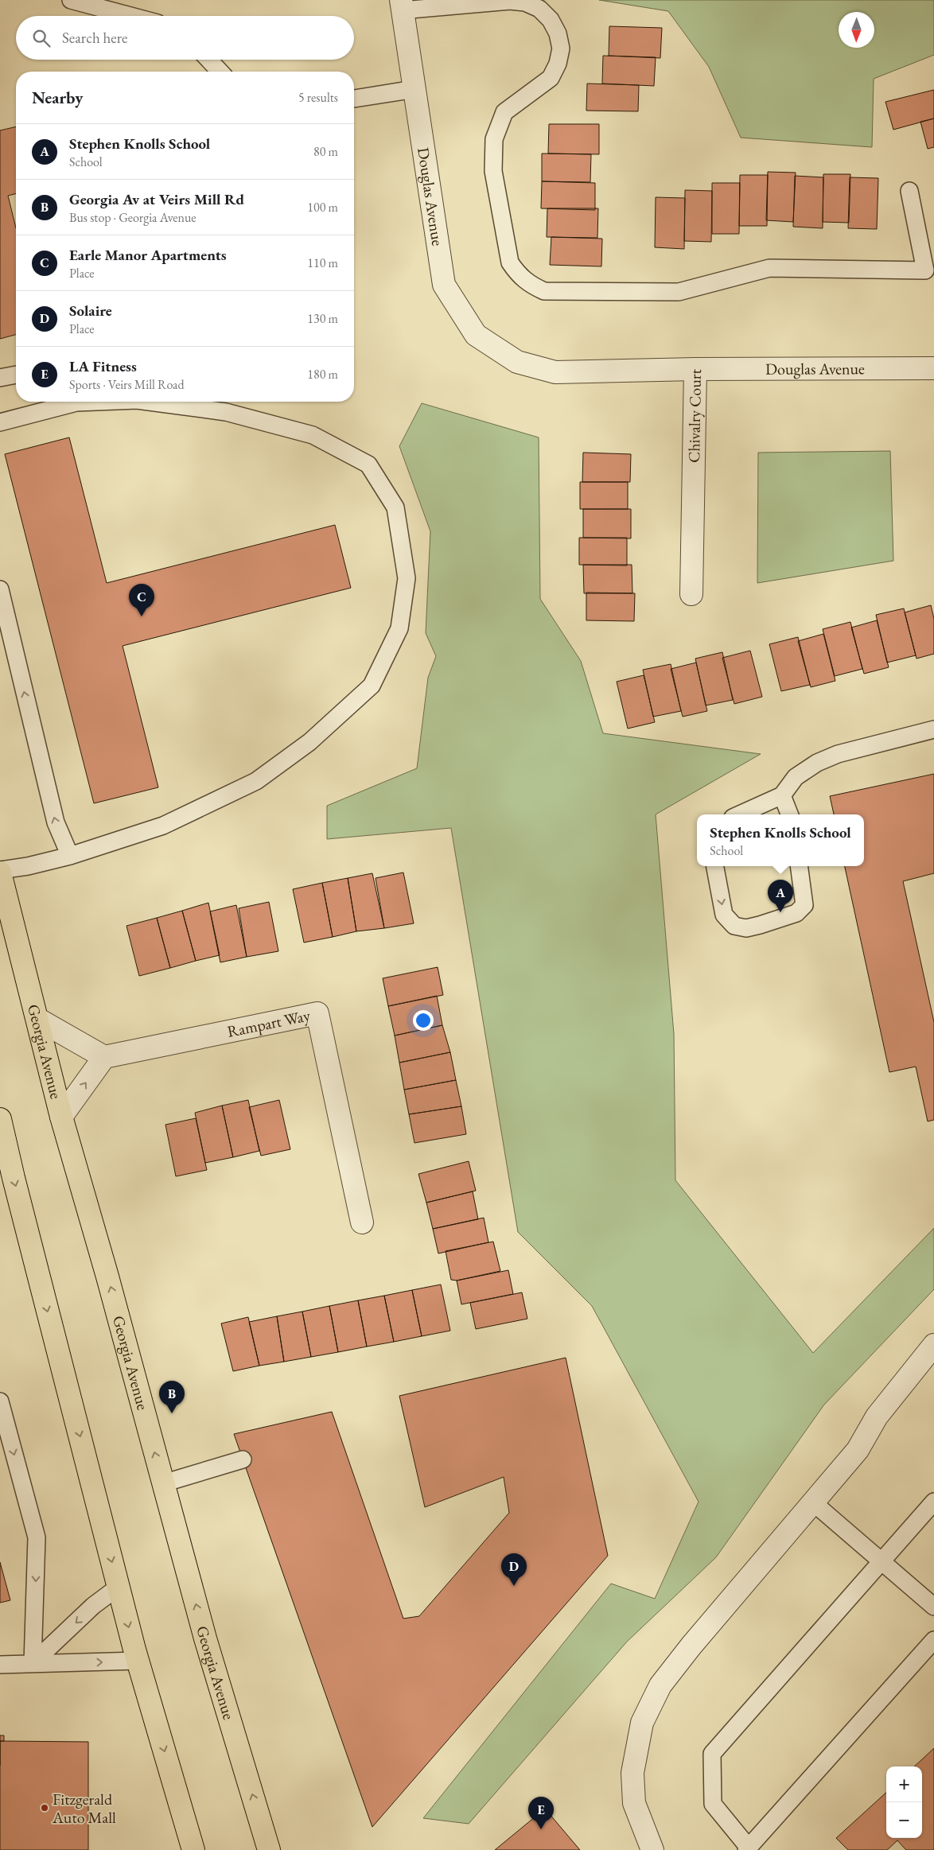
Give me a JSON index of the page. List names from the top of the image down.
{
  "streets": {
    "main road": ["Georgia Avenue"],
    "street": ["Douglas Avenue", "Chivalry Court", "Rampart Way"]
  },
  "crossings": [
    ["Douglas Avenue", "Chivalry Court"]
  ],
  "places": ["Fitzgerald Auto Mall"],
  "north": "bottom",
  "page": {
    "search": "Search here",
    "heading": ["Nearby", "5 results"],
    "list": [
      {
        "mark": "A",
        "name": "Stephen Knolls School",
        "note": "School",
        "value": "80 m"
      },
      {
        "mark": "B",
        "name": "Georgia Av at Veirs Mill Rd",
        "note": "Bus stop · Georgia Avenue",
        "value": "100 m"
      },
      {
        "mark": "C",
        "name": "Earle Manor Apartments",
        "note": "Place",
        "value": "110 m"
      },
      {
        "mark": "D",
        "name": "Solaire",
        "note": "Place",
        "value": "130 m"
      },
      {
        "mark": "E",
        "name": "LA Fitness",
        "note": "Sports · Veirs Mill Road",
        "value": "180 m"
      }
    ],
    "pins": [
      "C",
      "A",
      "B",
      "D",
      "E"
    ],
    "popup": ["Stephen Knolls School", "School"],
    "map_buttons": ["+", "−"]
  }
}
